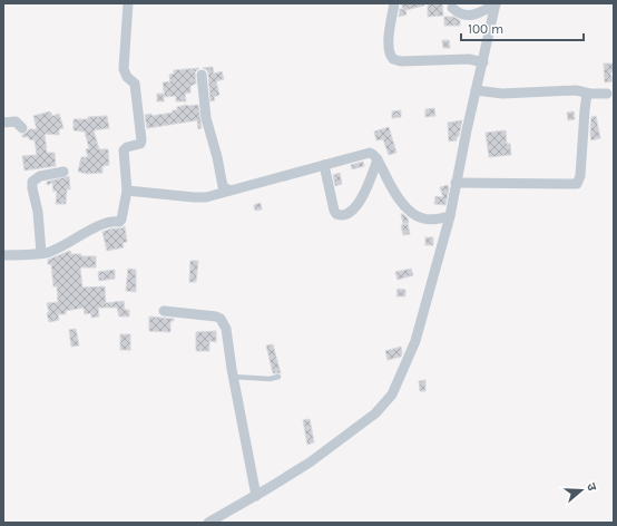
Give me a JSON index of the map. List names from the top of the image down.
{
  "scale_bar": "100 m",
  "north": "right"
}
